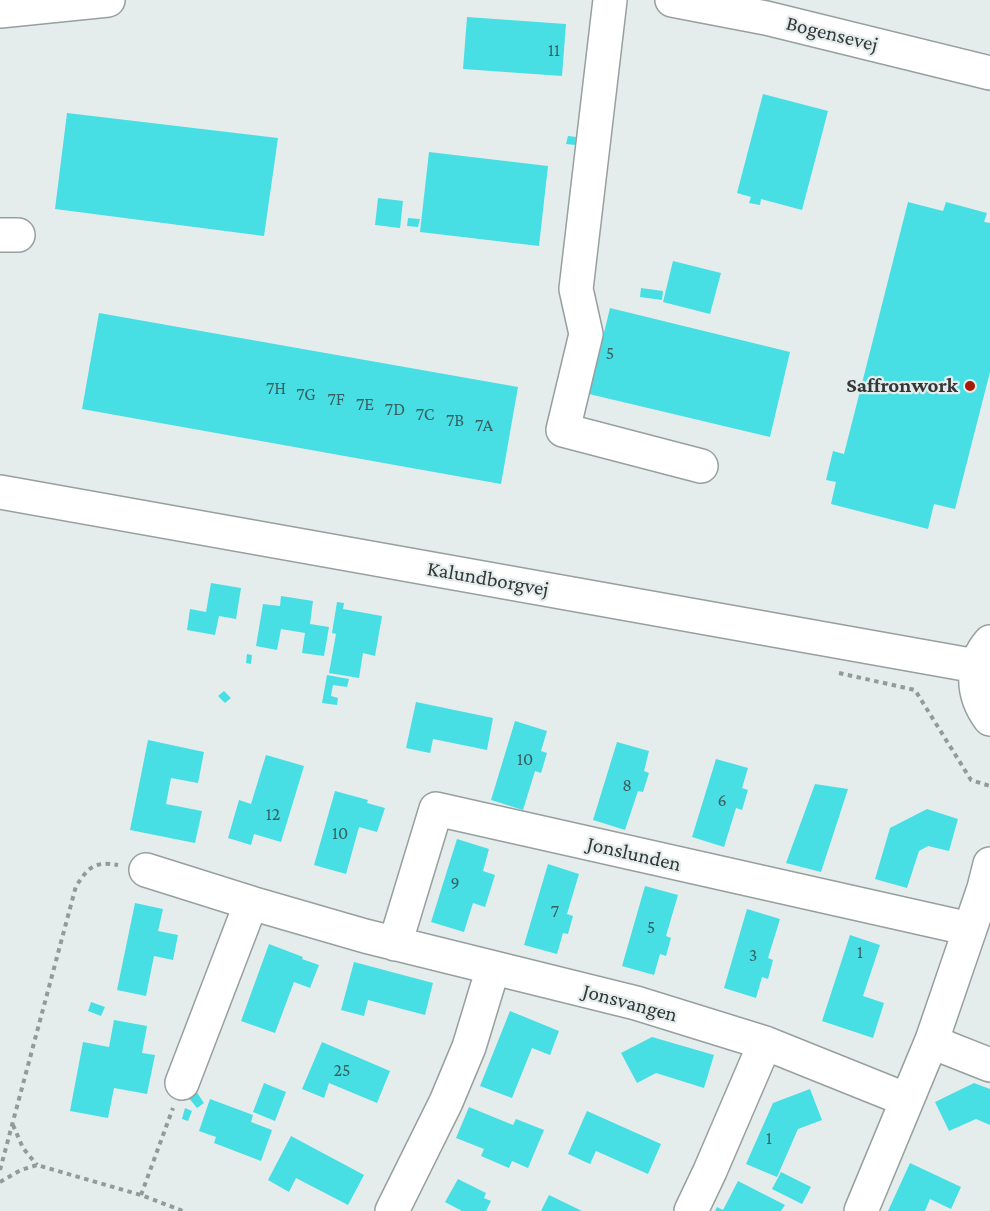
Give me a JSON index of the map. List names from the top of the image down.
{
  "streets": {
    "street": [
      "Bogensevej",
      "Kalundborgvej",
      "Jonslunden",
      "Jonsvangen"
    ]
  },
  "crossings": [
    ["Jonslunden", "Jonsvangen"]
  ],
  "places": ["Saffronwork"],
  "house_numbers": [
    "11",
    "5",
    "7H",
    "7G",
    "7F",
    "7E",
    "7D",
    "7C",
    "7B",
    "7A",
    "10",
    "8",
    "6",
    "12",
    "10",
    "9",
    "7",
    "5",
    "1",
    "3",
    "25",
    "1"
  ]
}
